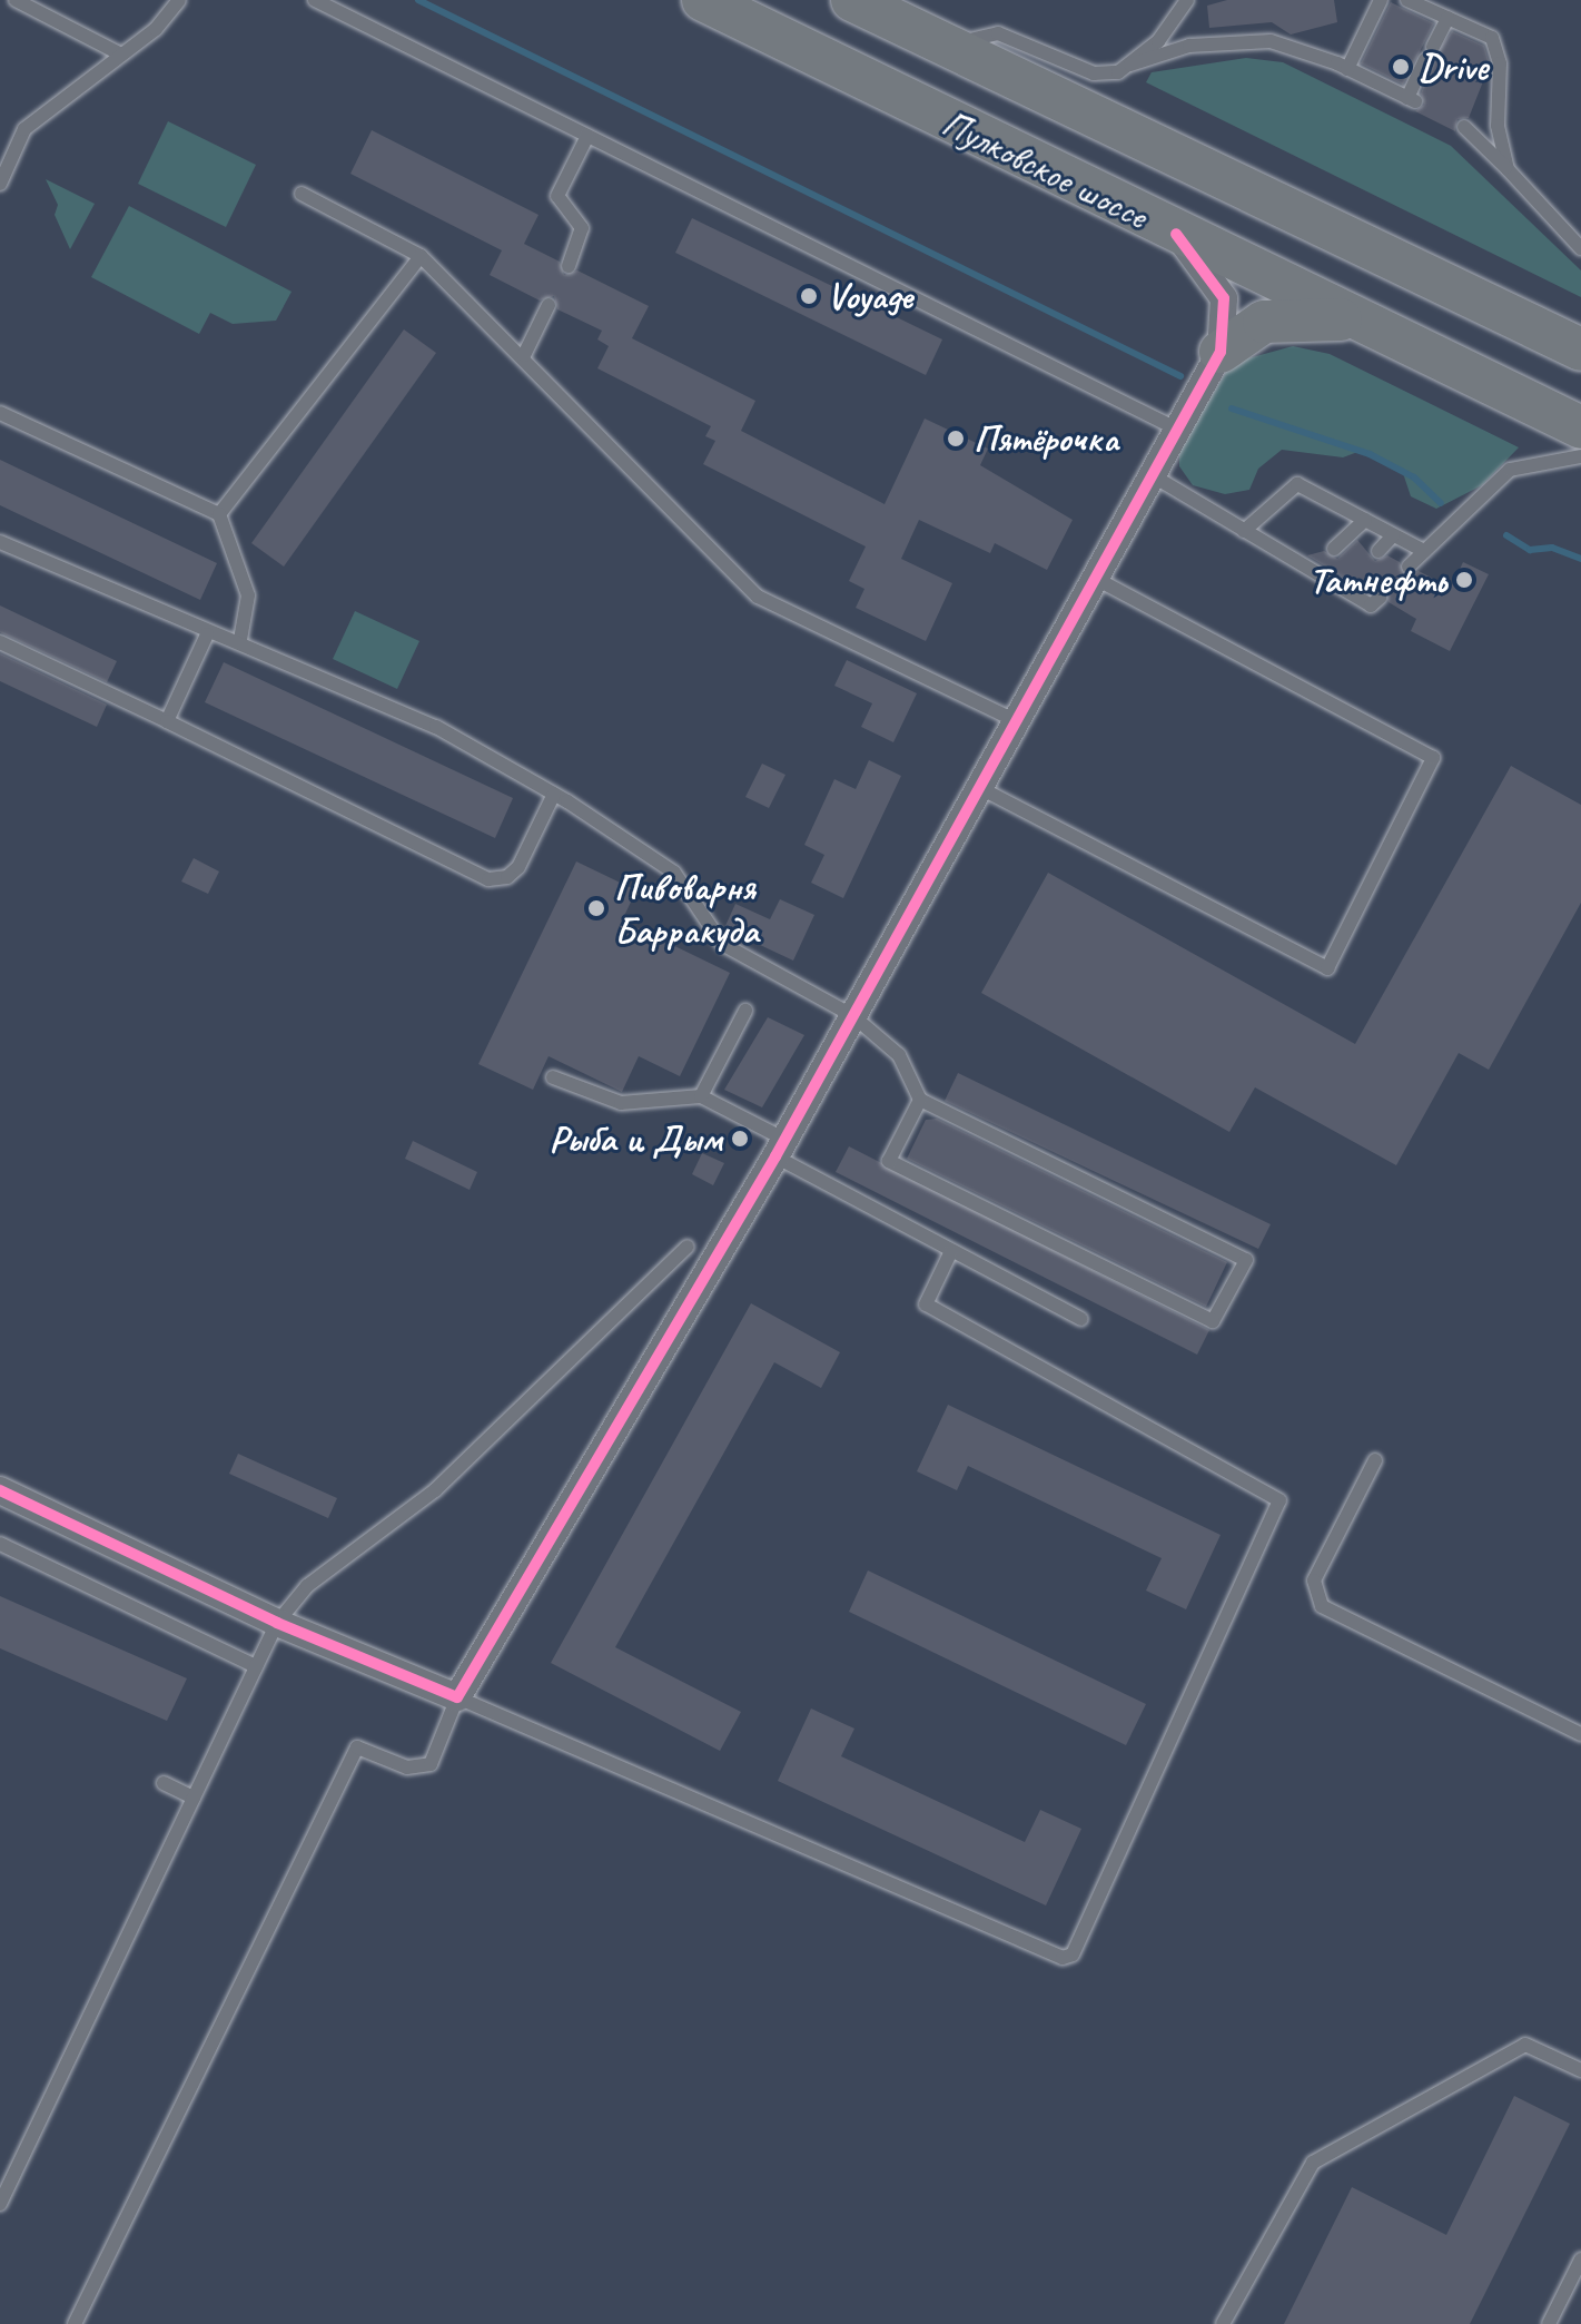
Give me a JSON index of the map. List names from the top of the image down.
{
  "streets": {
    "highway": ["Пулковское шоссе"]
  },
  "places": [
    "Drive",
    "Voyage",
    "Пятёрочка",
    "Татнефть",
    "Пивоварня Барракуда",
    "Рыба и Дым"
  ]
}
